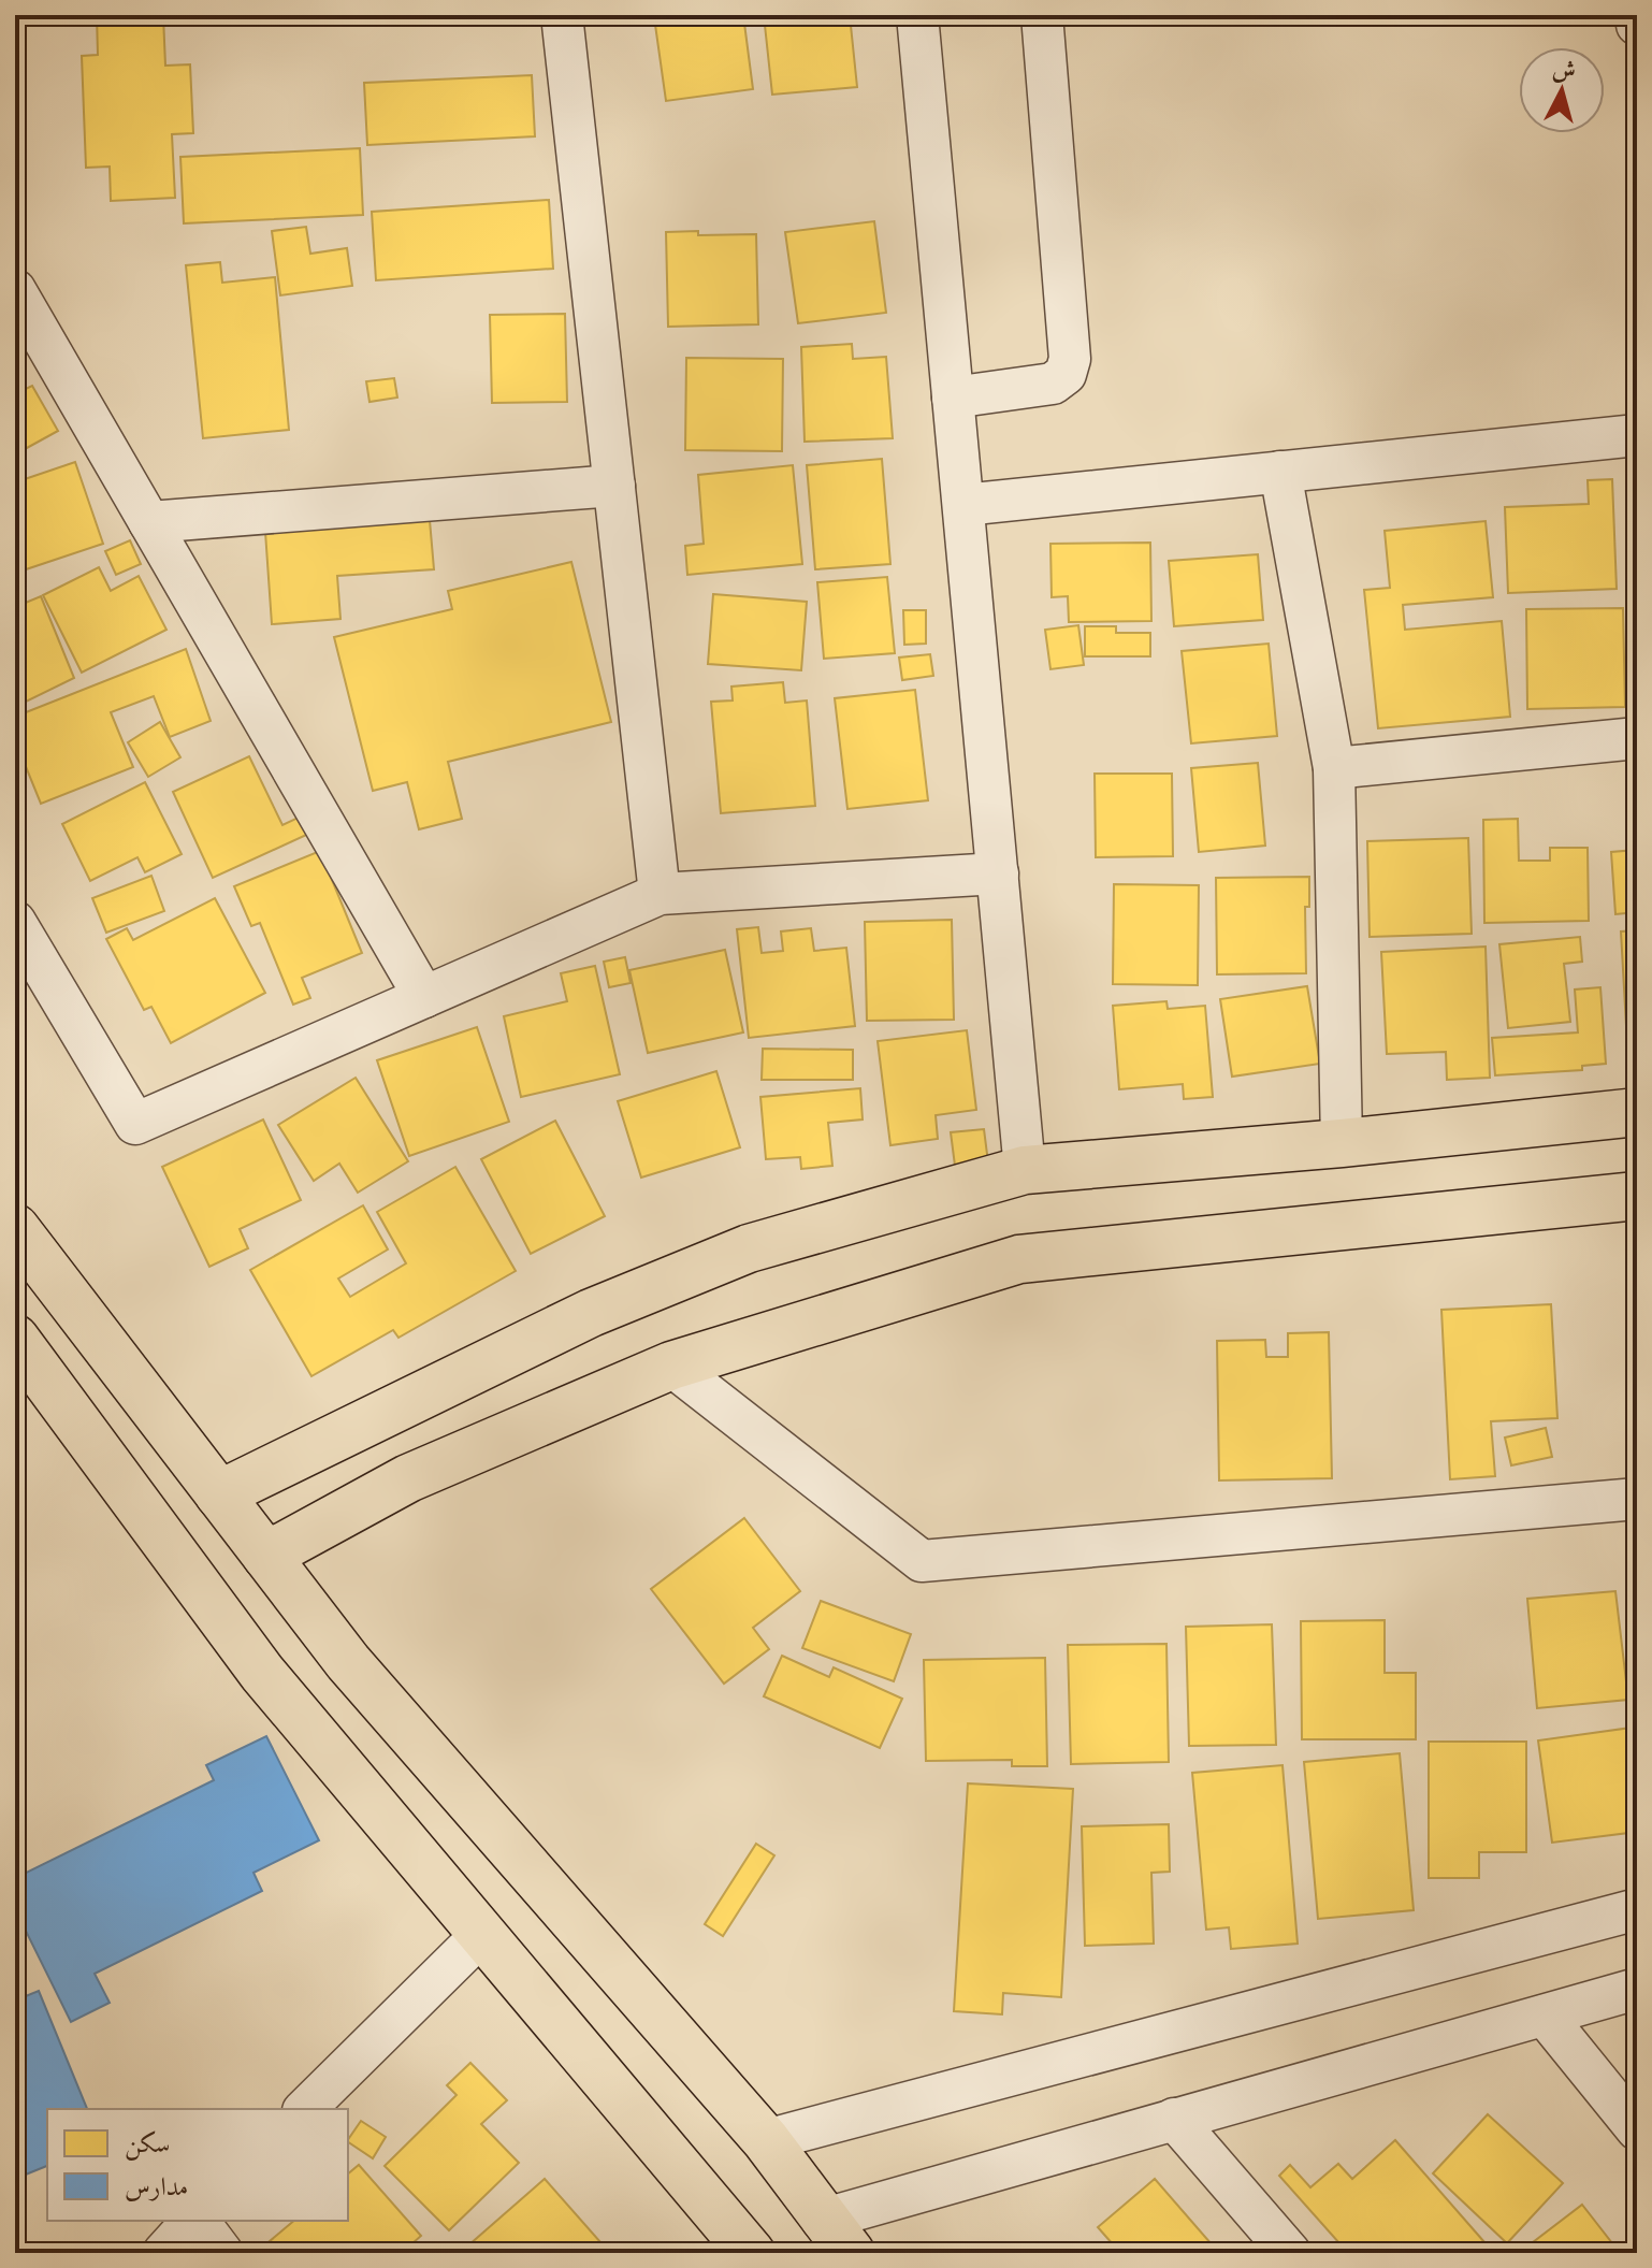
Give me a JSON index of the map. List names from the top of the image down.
{
  "legend": ["سكن", "مدارس"],
  "north": "top"
}
